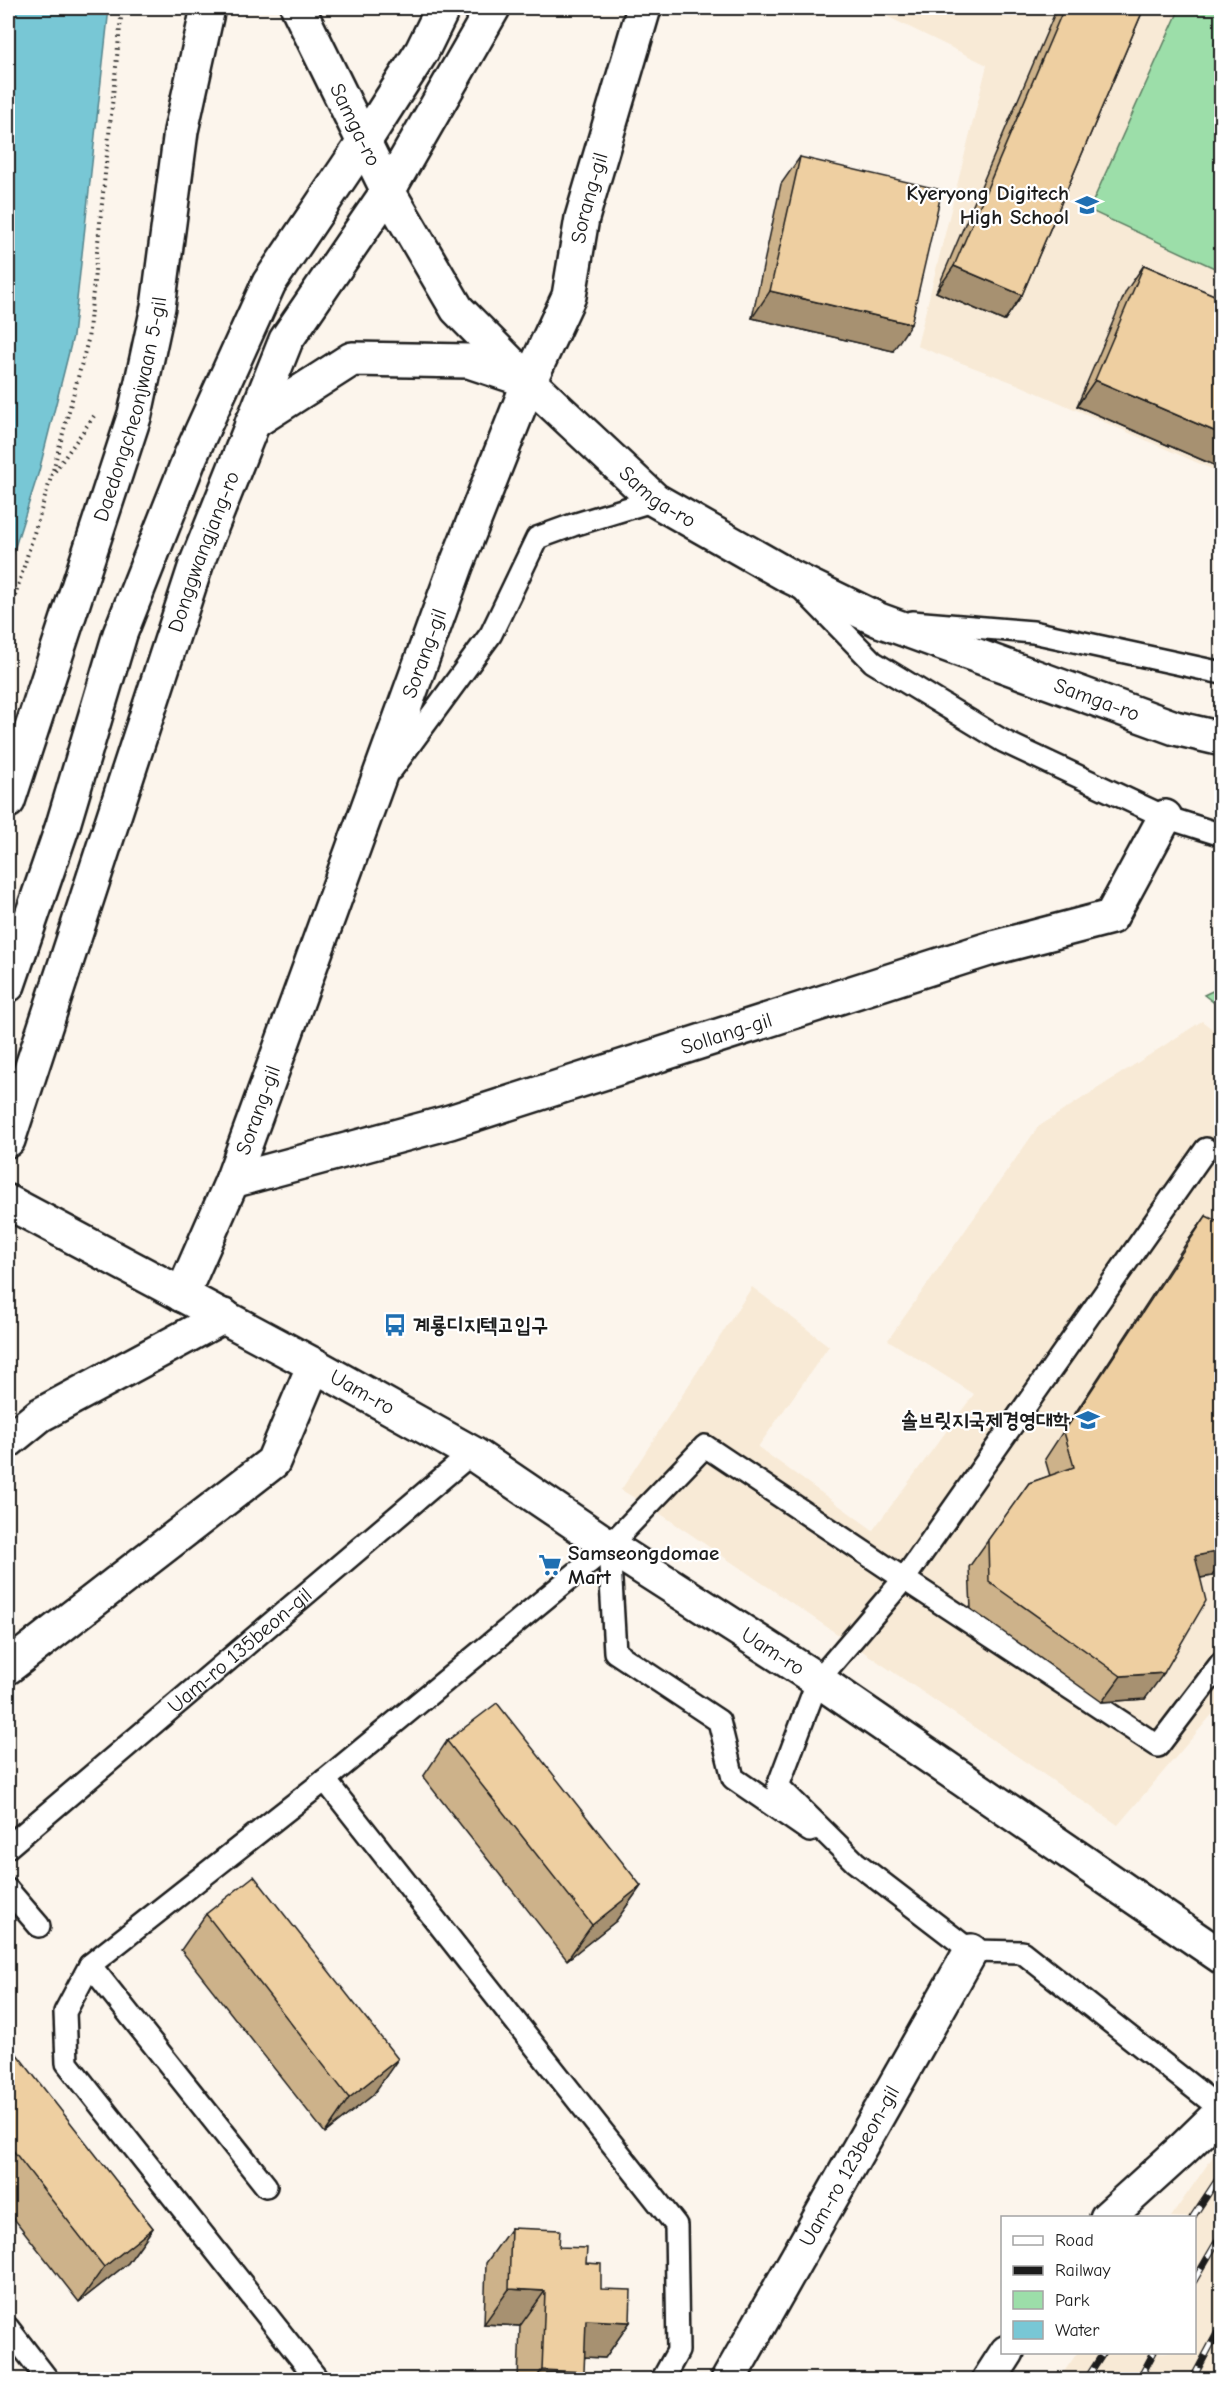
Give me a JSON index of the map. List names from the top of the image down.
{
  "streets": {
    "street": [
      "Samga-ro",
      "Sorang-gil",
      "Daedongcheonjwaan 5-gil",
      "Donggwangjang-ro",
      "Sollang-gil",
      "Uam-ro",
      "Uam-ro 123beon-gil"
    ],
    "lane": ["Uam-ro 135beon-gil"]
  },
  "crossings": [
    ["Samga-ro", "Sorang-gil"],
    ["Samga-ro", "Donggwangjang-ro"],
    ["Sorang-gil", "Sollang-gil"],
    ["Sorang-gil", "Uam-ro"],
    ["Uam-ro", "Uam-ro 135beon-gil"]
  ],
  "places": {
    "school or university": ["Kyeryong Digitech High School", "솔브릿지국제경영대학"],
    "bus stop": ["계룡디지텍고입구"],
    "supermarket": ["Samseongdomae Mart"]
  },
  "legend": [
    "Road",
    "Railway",
    "Park",
    "Water"
  ]
}
